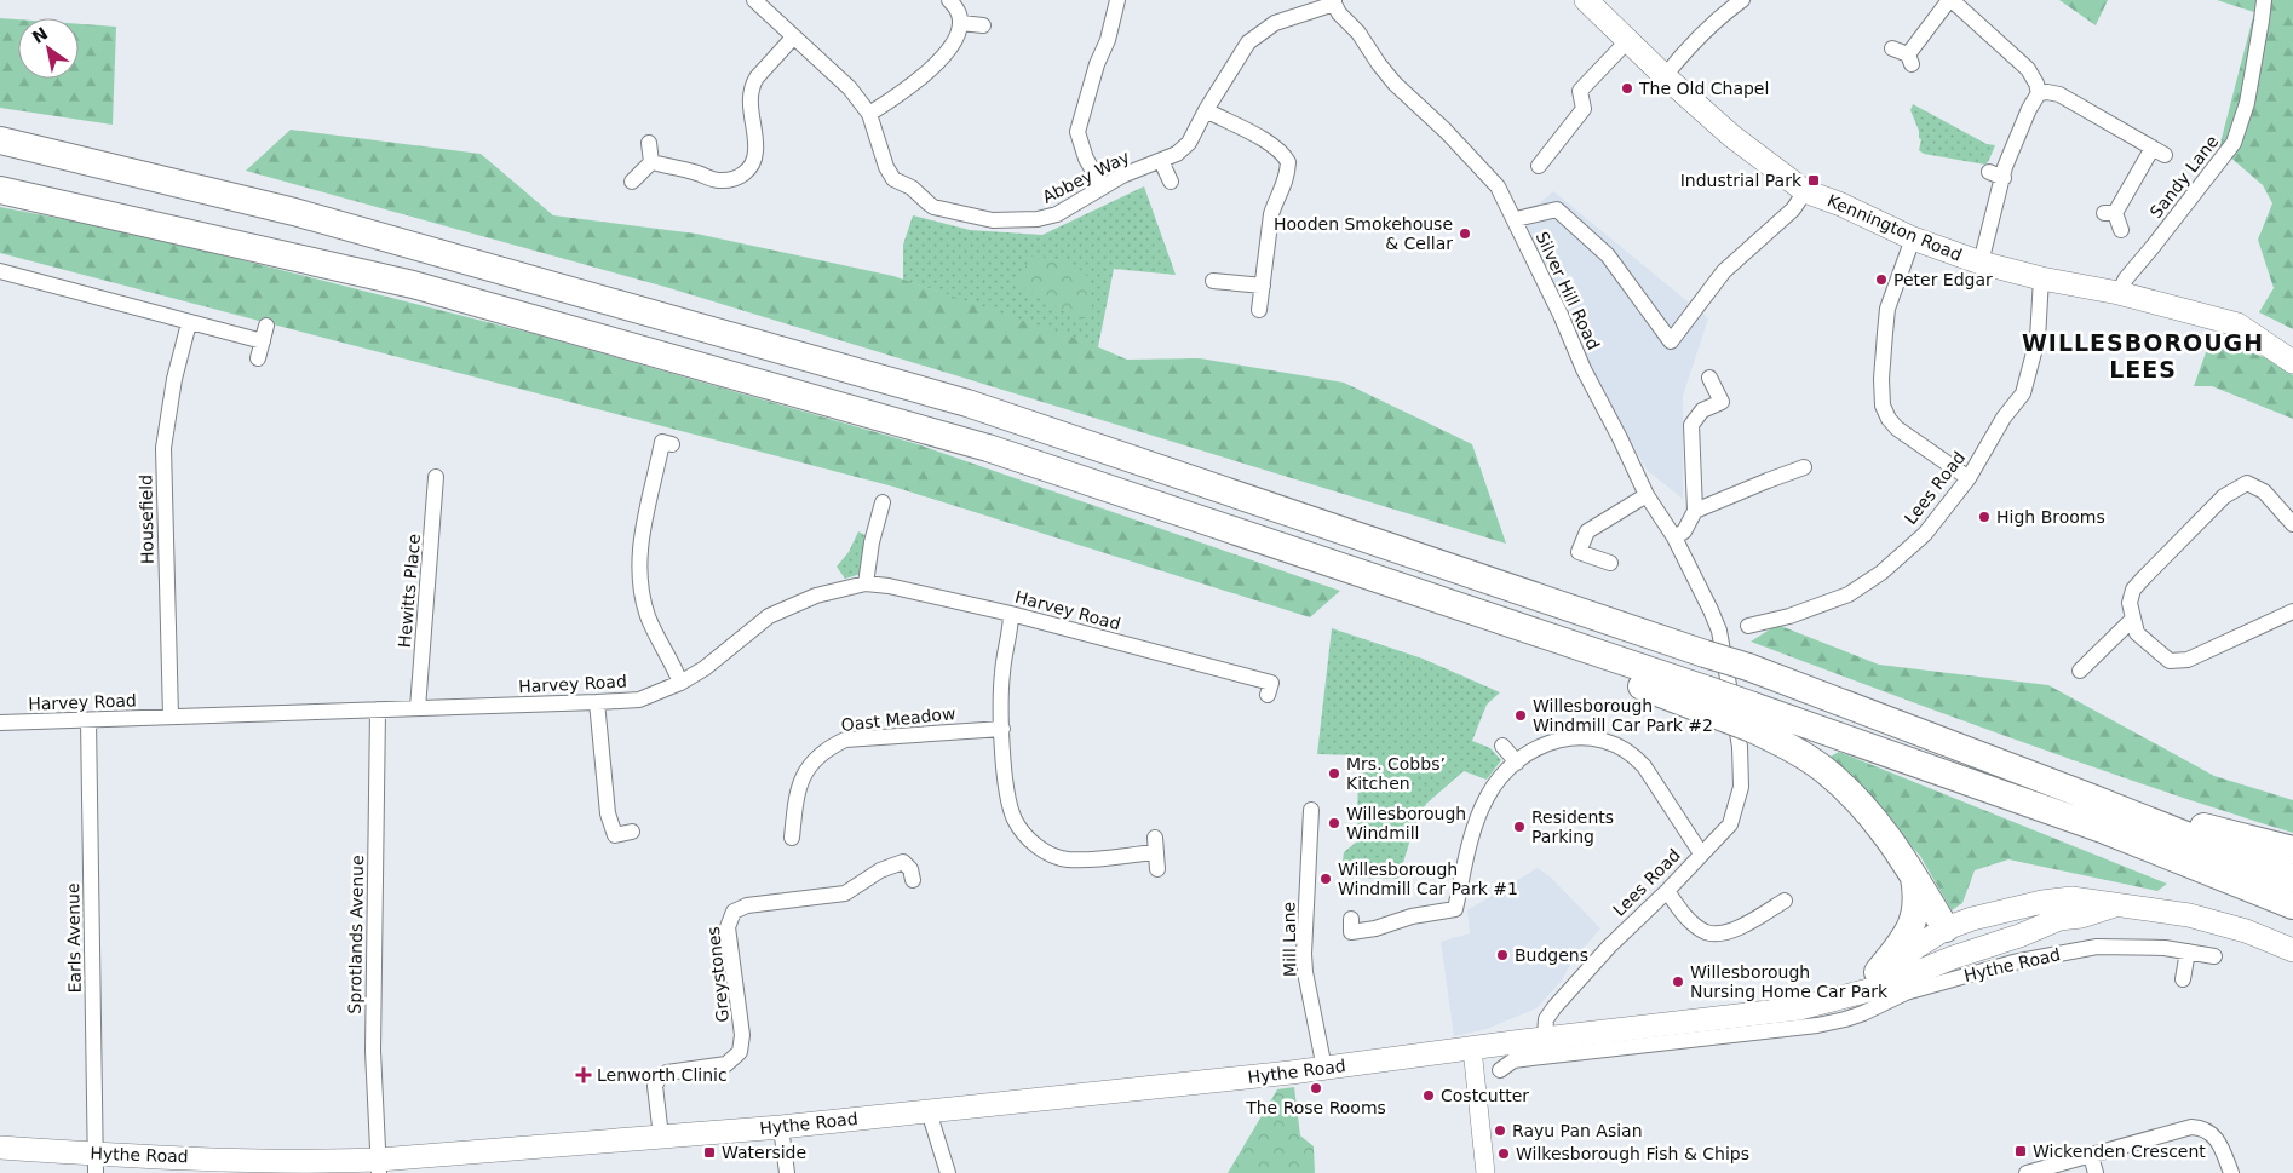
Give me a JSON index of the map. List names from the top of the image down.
{
  "streets": {
    "main road": ["Kennington Road", "Hythe Road"],
    "street": [
      "Abbey Way",
      "Sandy Lane",
      "Silver Hill Road",
      "Lees Road",
      "Housefield",
      "Hewitts Place",
      "Harvey Road",
      "Oast Meadow",
      "Sprotlands Avenue",
      "Earls Avenue",
      "Mill Lane",
      "Greystones"
    ]
  },
  "crossings": [
    ["Abbey Way", "Silver Hill Road"],
    ["Sandy Lane", "Kennington Road"],
    ["Kennington Road", "Lees Road"],
    ["Silver Hill Road", "Lees Road"],
    ["Lees Road", "Hythe Road"],
    ["Housefield", "Harvey Road"],
    ["Hewitts Place", "Harvey Road"],
    ["Harvey Road", "Sprotlands Avenue"],
    ["Harvey Road", "Earls Avenue"],
    ["Sprotlands Avenue", "Hythe Road"],
    ["Earls Avenue", "Hythe Road"],
    ["Mill Lane", "Hythe Road"],
    ["Hythe Road", "Greystones"]
  ],
  "districts": ["WILLESBOROUGH LEES"],
  "places": {
    "other": [
      "The Old Chapel",
      "Hooden Smokehouse & Cellar",
      "Peter Edgar",
      "High Brooms",
      "Willesborough Windmill Car Park #2",
      "Mrs. Cobbs’ Kitchen",
      "Willesborough Windmill",
      "Residents Parking",
      "Willesborough Windmill Car Park #1",
      "Budgens",
      "Willesborough Nursing Home Car Park",
      "The Rose Rooms",
      "Costcutter",
      "Rayu Pan Asian",
      "Wilkesborough Fish & Chips"
    ],
    "transit": ["Industrial Park", "Wickenden Crescent", "Waterside"],
    "health": ["Lenworth Clinic"]
  },
  "north": "top left"
}
